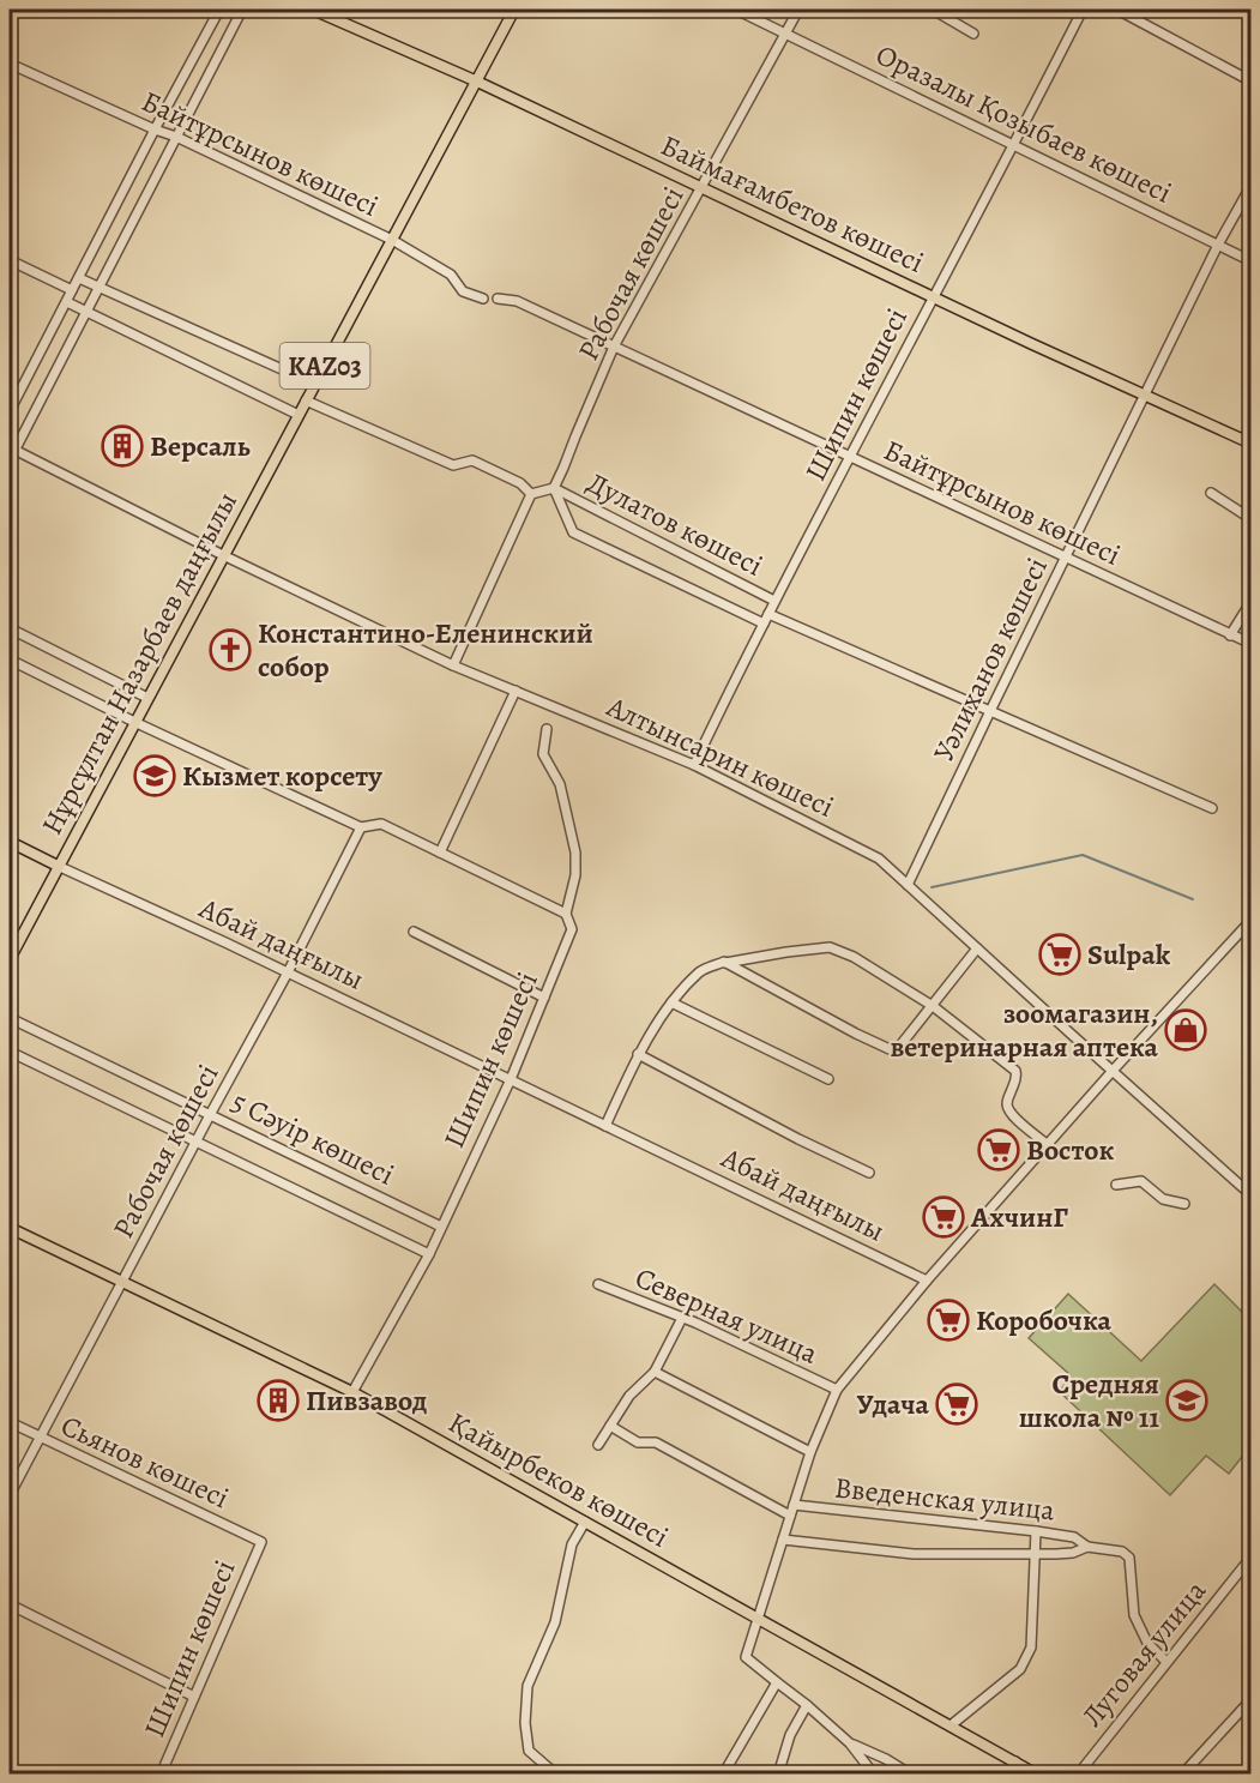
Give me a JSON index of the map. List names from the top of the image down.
{
  "streets": {
    "main road": [
      "Баймағамбетов көшесі",
      "KАZ03",
      "Нұрсұлтан Назарбаев даңғылы",
      "Абай даңғылы",
      "Қайырбеков көшесі"
    ],
    "street": [
      "Оразалы Қозыбаев көшесі",
      "Байтұрсынов көшесі",
      "Рабочая көшесі",
      "Шипин көшесі",
      "Дулатов көшесі",
      "Уәлиханов көшесі",
      "Алтынсарин көшесі",
      "5 Сәуір көшесі",
      "Северная улица",
      "Сьянов көшесі",
      "Введенская улица",
      "Луговая улица"
    ]
  },
  "crossings": [
    ["Оразалы Қозыбаев көшесі", "Рабочая көшесі"],
    ["Оразалы Қозыбаев көшесі", "Шипин көшесі"],
    ["Оразалы Қозыбаев көшесі", "Уәлиханов көшесі"],
    ["Байтұрсынов көшесі", "Рабочая көшесі"],
    ["Байтұрсынов көшесі", "Шипин көшесі"],
    ["Байтұрсынов көшесі", "Уәлиханов көшесі"],
    ["Байтұрсынов көшесі", "Нұрсұлтан Назарбаев даңғылы"],
    ["Баймағамбетов көшесі", "Рабочая көшесі"],
    ["Баймағамбетов көшесі", "Шипин көшесі"],
    ["Баймағамбетов көшесі", "Уәлиханов көшесі"],
    ["Баймағамбетов көшесі", "Нұрсұлтан Назарбаев даңғылы"],
    ["Рабочая көшесі", "Дулатов көшесі"],
    ["Рабочая көшесі", "Абай даңғылы"],
    ["Рабочая көшесі", "5 Сәуір көшесі"],
    ["Рабочая көшесі", "Сьянов көшесі"],
    ["Рабочая көшесі", "Қайырбеков көшесі"],
    ["Шипин көшесі", "Дулатов көшесі"],
    ["Шипин көшесі", "Алтынсарин көшесі"],
    ["Шипин көшесі", "Абай даңғылы"],
    ["Шипин көшесі", "5 Сәуір көшесі"],
    ["Шипин көшесі", "Сьянов көшесі"],
    ["Шипин көшесі", "Қайырбеков көшесі"],
    ["Дулатов көшесі", "Уәлиханов көшесі"],
    ["Уәлиханов көшесі", "Алтынсарин көшесі"],
    ["Нұрсұлтан Назарбаев даңғылы", "Алтынсарин көшесі"],
    ["Нұрсұлтан Назарбаев даңғылы", "Абай даңғылы"]
  ],
  "places": {
    "building": ["Версаль", "Пивзавод"],
    "church": ["Константино-Еленинский собор"],
    "school or university": ["Кызмет корсету", "Средняя школа № 11"],
    "supermarket": [
      "Sulpak",
      "Восток",
      "АхчинГ",
      "Коробочка",
      "Удача"
    ],
    "shop": ["зоомагазин, ветеринарная аптека"]
  }
}
